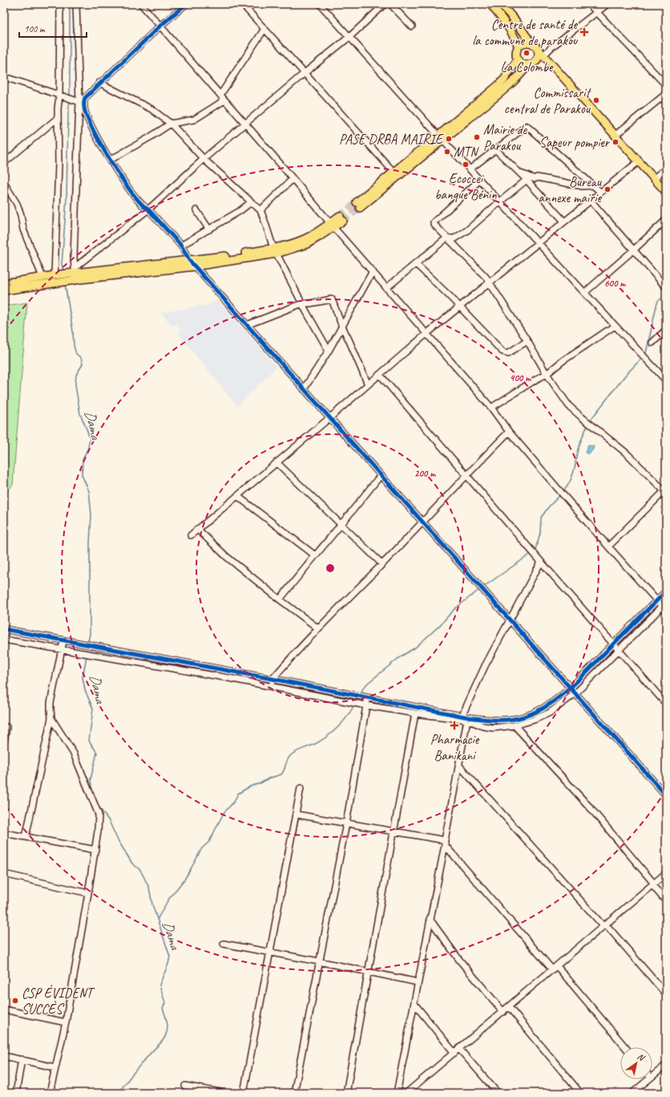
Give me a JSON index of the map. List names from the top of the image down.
{
  "water": ["Dama"],
  "places": {
    "health": ["Centre de santé de la commune de parakou", "Pharmacie Banikani"],
    "other": [
      "La Colombe",
      "Commissarit central de Parakou",
      "Mairie de Parakou",
      "PASE DRBA MAIRIE",
      "Sapeur pompier",
      "MTN",
      "Ecoccei banque Bénin",
      "Bureau annexe mairie",
      "CSP ÉVIDENT SUCCÈS"
    ]
  },
  "scale_bar": "100 m",
  "north": "top right",
  "rings": ["600 m", "400 m", "200 m"]
}
